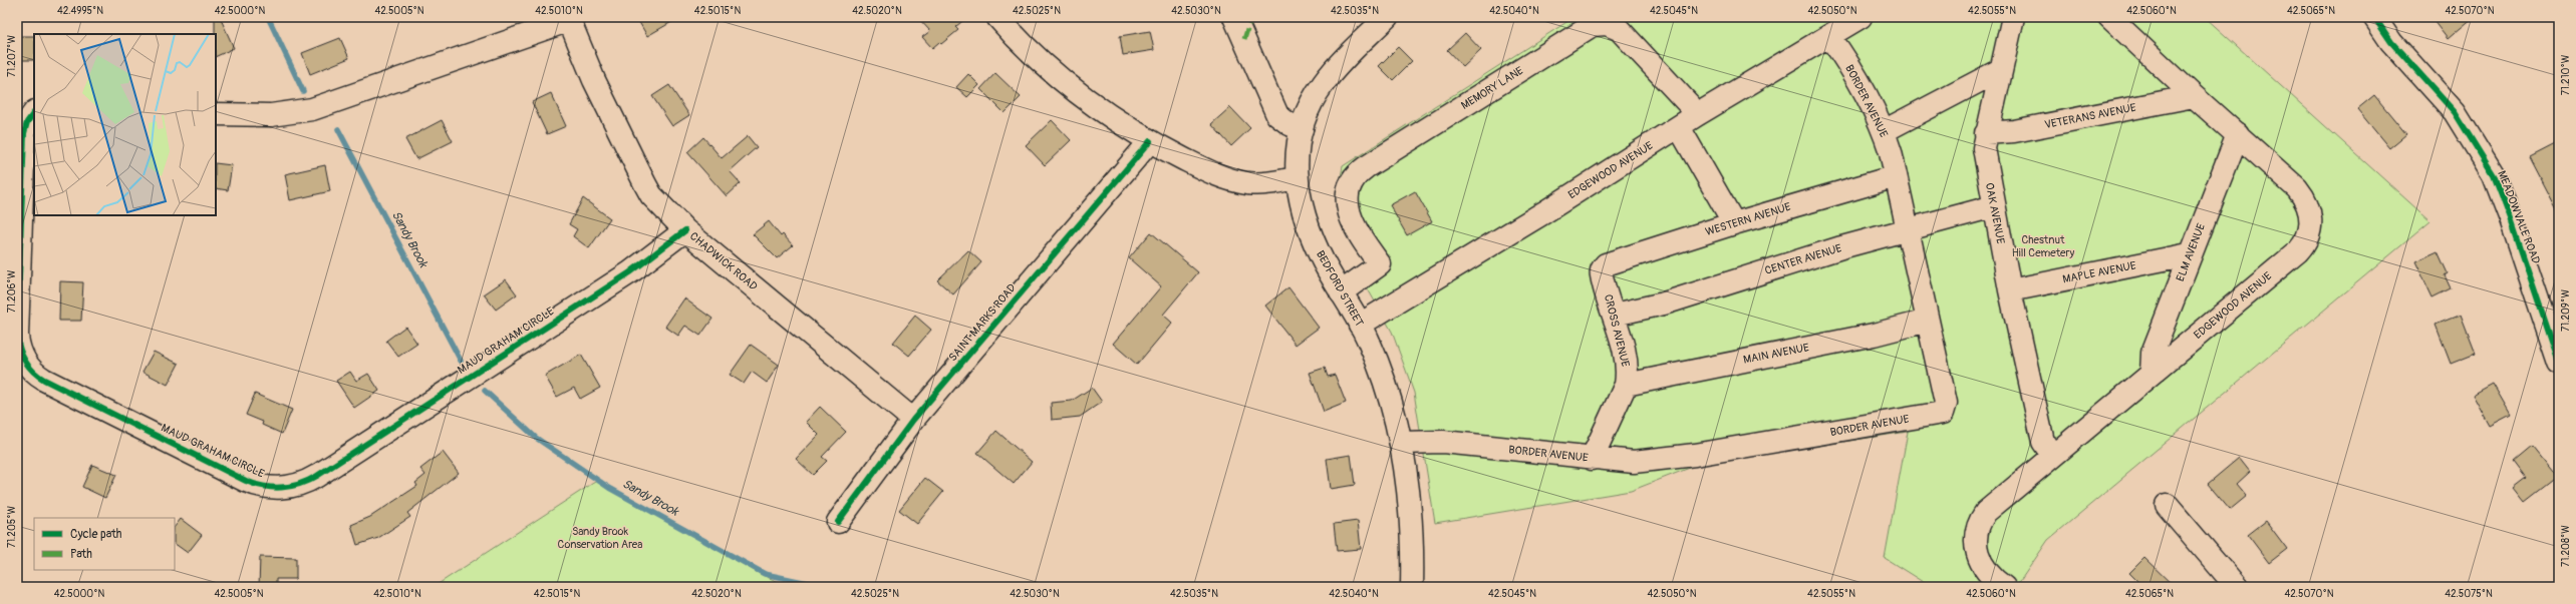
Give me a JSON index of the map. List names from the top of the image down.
{
  "streets": {
    "street": [
      "MEMORY LANE",
      "BORDER AVENUE",
      "VETERANS AVENUE",
      "EDGEWOOD AVENUE",
      "OAK AVENUE",
      "MEADOWVALE ROAD",
      "WESTERN AVENUE",
      "ELM AVENUE",
      "CENTER AVENUE",
      "CHADWICK ROAD",
      "MAPLE AVENUE",
      "BEDFORD STREET",
      "SAINT MARKS ROAD",
      "CROSS AVENUE",
      "MAUD GRAHAM CIRCLE",
      "MAIN AVENUE"
    ]
  },
  "crossings": [
    ["MEMORY LANE", "EDGEWOOD AVENUE"],
    ["MEMORY LANE", "BEDFORD STREET"],
    ["BORDER AVENUE", "EDGEWOOD AVENUE"],
    ["BORDER AVENUE", "WESTERN AVENUE"],
    ["BORDER AVENUE", "CENTER AVENUE"],
    ["BORDER AVENUE", "BEDFORD STREET"],
    ["BORDER AVENUE", "CROSS AVENUE"],
    ["BORDER AVENUE", "MAIN AVENUE"],
    ["VETERANS AVENUE", "EDGEWOOD AVENUE"],
    ["VETERANS AVENUE", "OAK AVENUE"],
    ["EDGEWOOD AVENUE", "OAK AVENUE"],
    ["EDGEWOOD AVENUE", "ELM AVENUE"],
    ["EDGEWOOD AVENUE", "BEDFORD STREET"],
    ["OAK AVENUE", "CENTER AVENUE"],
    ["OAK AVENUE", "MAPLE AVENUE"],
    ["WESTERN AVENUE", "CROSS AVENUE"],
    ["ELM AVENUE", "MAPLE AVENUE"],
    ["CENTER AVENUE", "CROSS AVENUE"],
    ["CHADWICK ROAD", "SAINT MARKS ROAD"],
    ["CHADWICK ROAD", "MAUD GRAHAM CIRCLE"],
    ["CROSS AVENUE", "MAIN AVENUE"]
  ],
  "water": ["Sandy Brook"],
  "parks": ["Chestnut Hill Cemetery", "Sandy Brook Conservation Area"],
  "legend": ["Cycle path", "Path"],
  "coordinates": [
    "42.4995°N",
    "42.5000°N",
    "42.5005°N",
    "42.5010°N",
    "42.5015°N",
    "42.5020°N",
    "42.5025°N",
    "42.5030°N",
    "42.5035°N",
    "42.5040°N",
    "42.5045°N",
    "42.5050°N",
    "42.5055°N",
    "42.5060°N",
    "42.5065°N",
    "42.5070°N",
    "71.207°W",
    "71.210°W",
    "71.206°W",
    "71.209°W",
    "71.205°W",
    "71.208°W",
    "42.5075°N"
  ]
}
